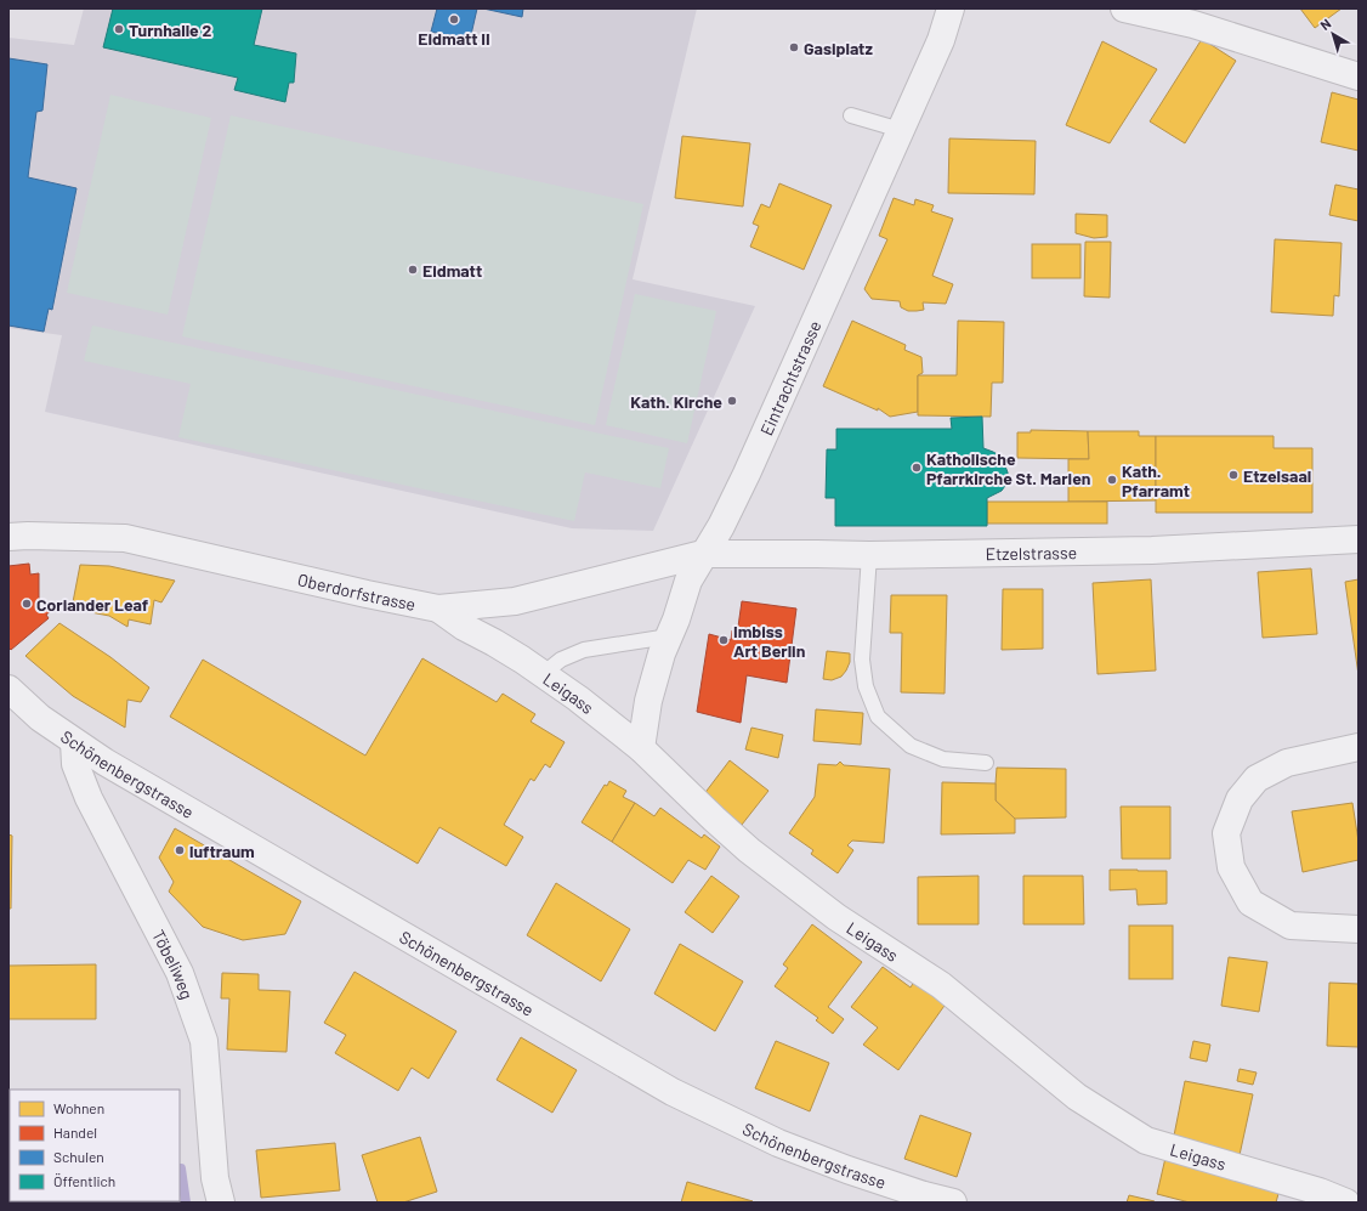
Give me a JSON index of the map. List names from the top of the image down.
{
  "streets": {
    "street": [
      "Eintrachtstrasse",
      "Etzelstrasse",
      "Oberdorfstrasse",
      "Leigass",
      "Schönenbergstrasse",
      "Töbeliweg"
    ]
  },
  "crossings": [
    ["Eintrachtstrasse", "Etzelstrasse"],
    ["Eintrachtstrasse", "Oberdorfstrasse"],
    ["Eintrachtstrasse", "Leigass"],
    ["Etzelstrasse", "Oberdorfstrasse"],
    ["Oberdorfstrasse", "Leigass"],
    ["Schönenbergstrasse", "Töbeliweg"]
  ],
  "places": [
    "Eidmatt II",
    "Turnhalle 2",
    "Gasiplatz",
    "Eidmatt",
    "Kath. Kirche",
    "Katholische Pfarrkirche St. Marien",
    "Etzelsaal",
    "Kath. Pfarramt",
    "Coriander Leaf",
    "Imbiss Art Berlin",
    "luftraum"
  ],
  "legend": [
    "Wohnen",
    "Handel",
    "Schulen",
    "Öffentlich"
  ],
  "north": "top left"
}
